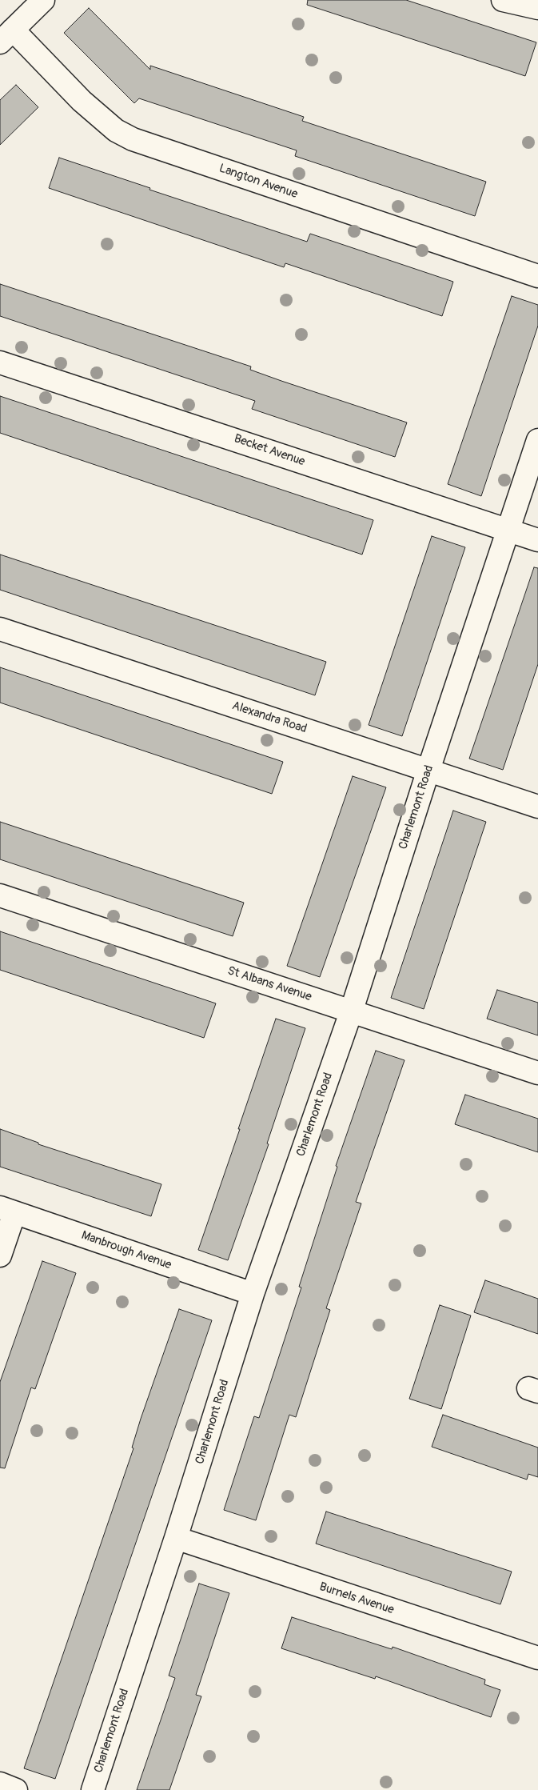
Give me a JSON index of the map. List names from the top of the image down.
{
  "streets": {
    "street": [
      "Langton Avenue",
      "Becket Avenue",
      "Alexandra Road",
      "Charlemont Road",
      "St Albans Avenue",
      "Manbrough Avenue",
      "Burnels Avenue"
    ]
  },
  "crossings": [
    ["Becket Avenue", "Charlemont Road"],
    ["Alexandra Road", "Charlemont Road"],
    ["Charlemont Road", "St Albans Avenue"],
    ["Charlemont Road", "Manbrough Avenue"],
    ["Charlemont Road", "Burnels Avenue"]
  ]
}
